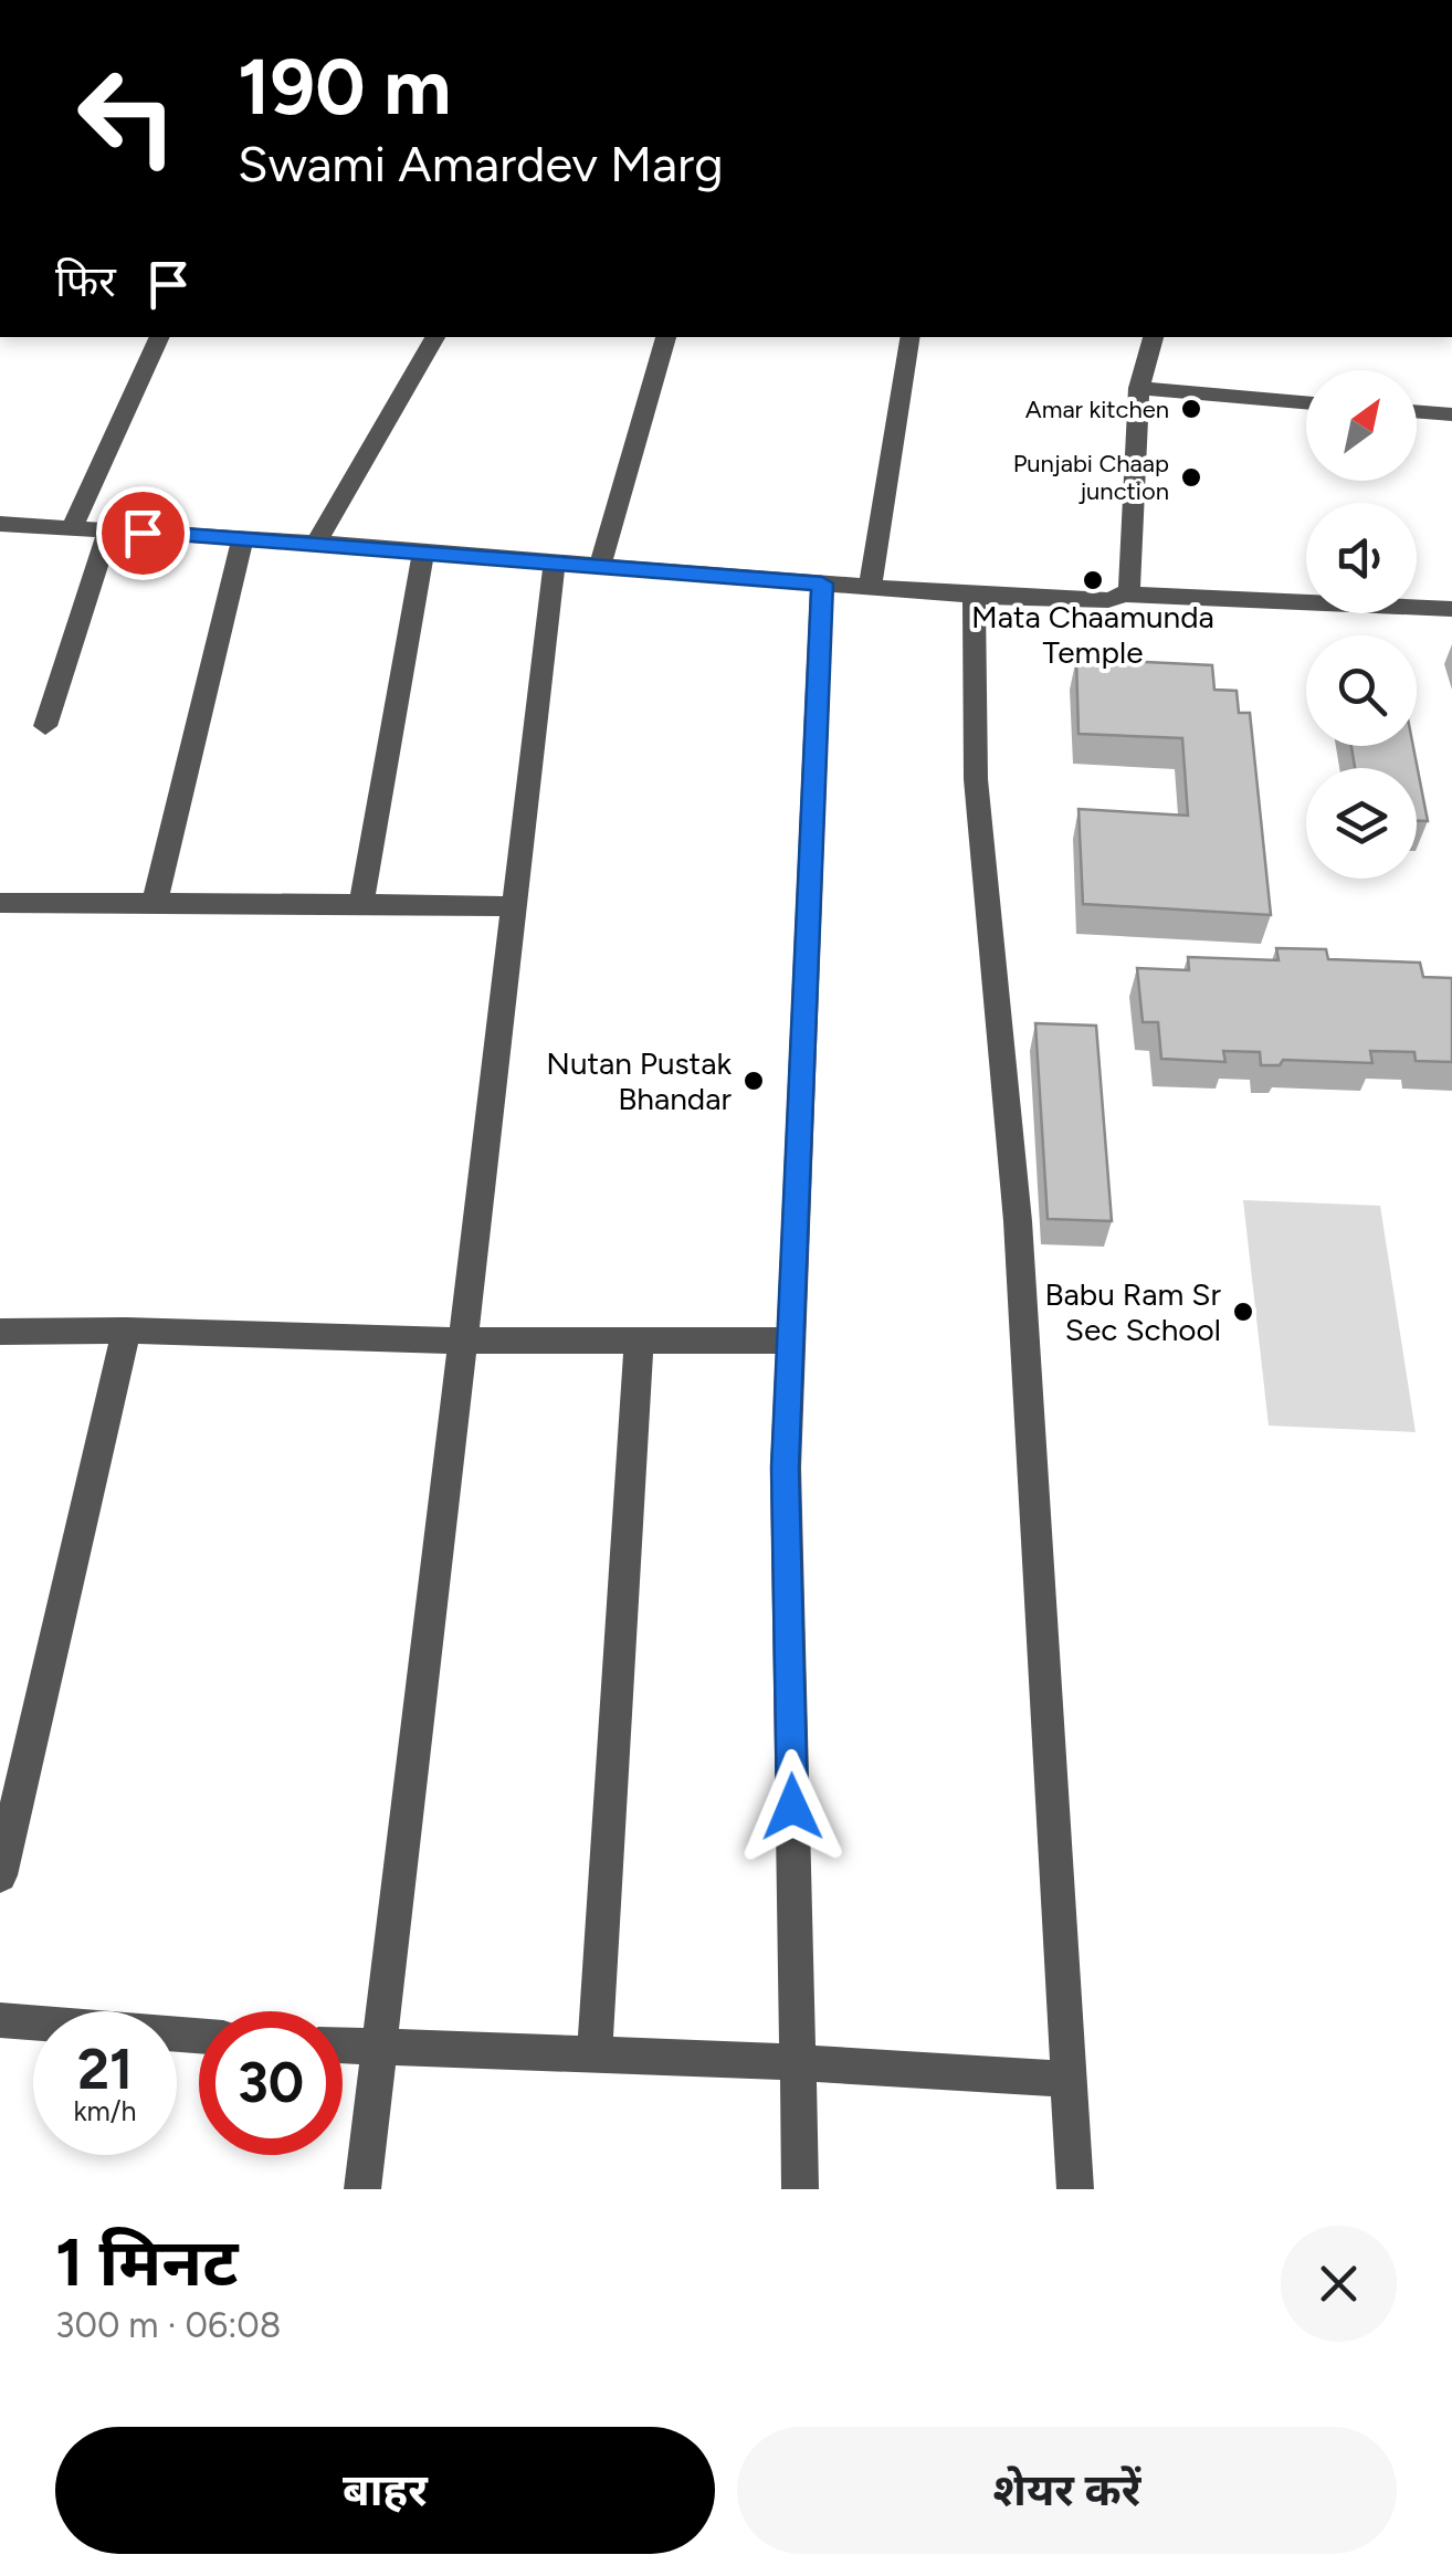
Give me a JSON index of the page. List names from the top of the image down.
{
  "places": [
    "Amar kitchen",
    "Punjabi Chaap junction",
    "Mata Chaamunda Temple",
    "Nutan Pustak Bhandar",
    "Babu Ram Sr Sec School"
  ],
  "north": "top right",
  "page": {
    "turn": ["190 m", "Swami Amardev Marg"],
    "then": "फिर",
    "speed": "21 km/h",
    "limit": "30",
    "heading": ["1 मिनट", "300 m · 06:08"],
    "buttons": ["बाहर", "शेयर करें"]
  }
}
